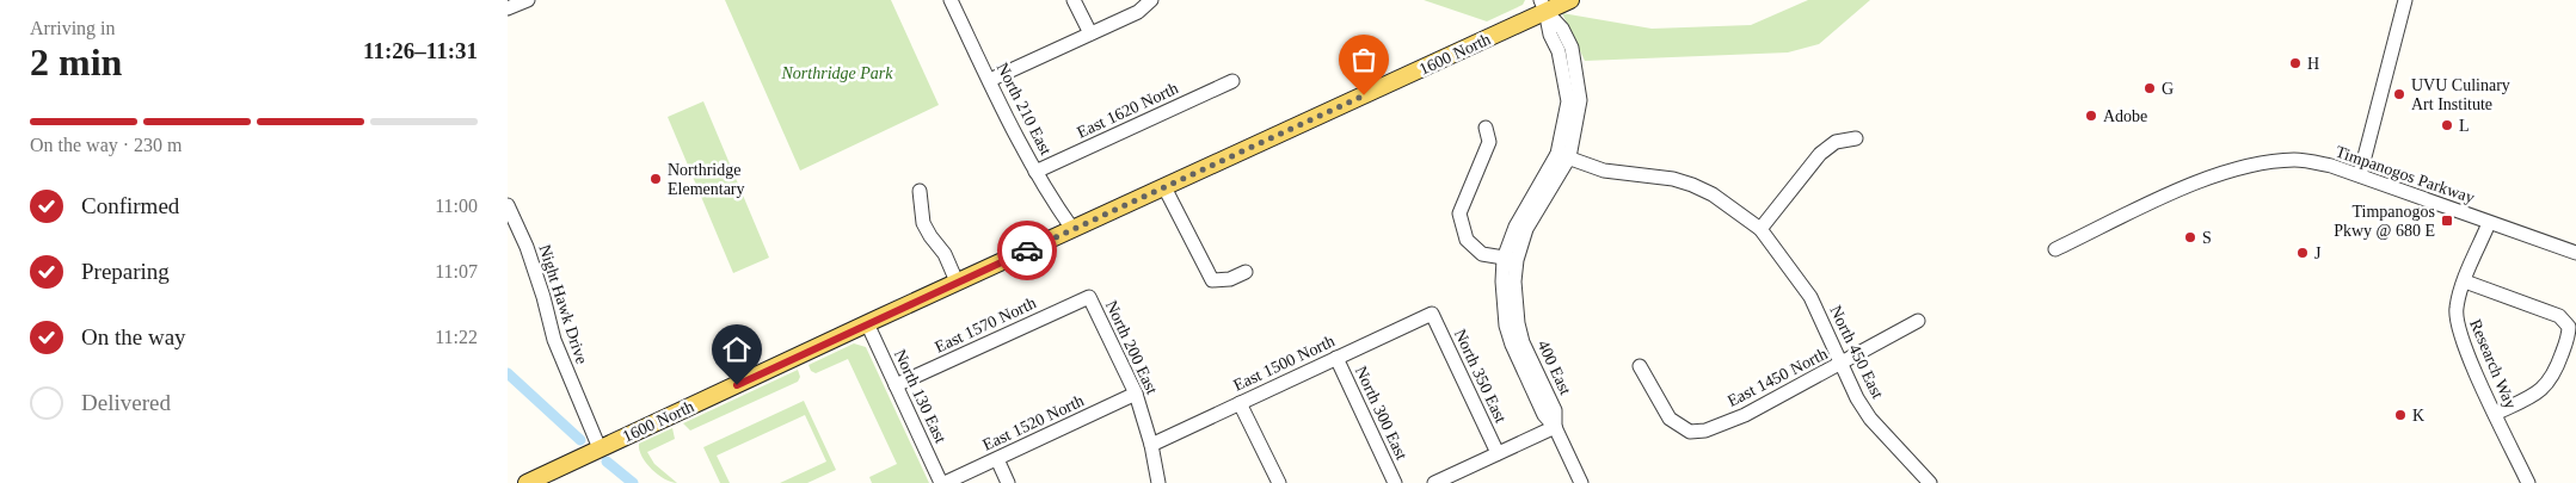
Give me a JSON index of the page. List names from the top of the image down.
{
  "streets": {
    "main road": ["1600 North"],
    "street": [
      "North 210 East",
      "East 1620 North",
      "Timpanogos Parkway",
      "Night Hawk Drive",
      "East 1570 North",
      "North 200 East",
      "North 450 East",
      "East 1500 North",
      "Research Way",
      "400 East",
      "North 350 East",
      "East 1450 North",
      "North 130 East",
      "North 300 East",
      "East 1520 North"
    ]
  },
  "crossings": [
    ["1600 North", "North 210 East"],
    ["1600 North", "Night Hawk Drive"],
    ["1600 North", "400 East"],
    ["1600 North", "North 130 East"],
    ["North 210 East", "East 1620 North"],
    ["Timpanogos Parkway", "Research Way"],
    ["East 1570 North", "North 200 East"],
    ["East 1570 North", "North 130 East"],
    ["North 200 East", "East 1500 North"],
    ["North 200 East", "East 1520 North"],
    ["North 450 East", "400 East"],
    ["North 450 East", "East 1450 North"],
    ["East 1500 North", "North 350 East"],
    ["East 1500 North", "North 300 East"],
    ["North 130 East", "East 1520 North"]
  ],
  "parks": ["Northridge Park"],
  "places": {
    "other": [
      "H",
      "G",
      "UVU Culinary Art Institute",
      "Adobe",
      "L",
      "Northridge Elementary",
      "S",
      "J",
      "K"
    ],
    "transit": ["Timpanogos Pkwy @ 680 E"]
  },
  "page": {
    "heading": ["2 min", "Arriving in", "11:26–11:31"],
    "bar": "On the way · 230 m",
    "list": [
      ["Confirmed", "11:00"],
      ["Preparing", "11:07"],
      ["On the way", "11:22"],
      "Delivered"
    ]
  }
}
